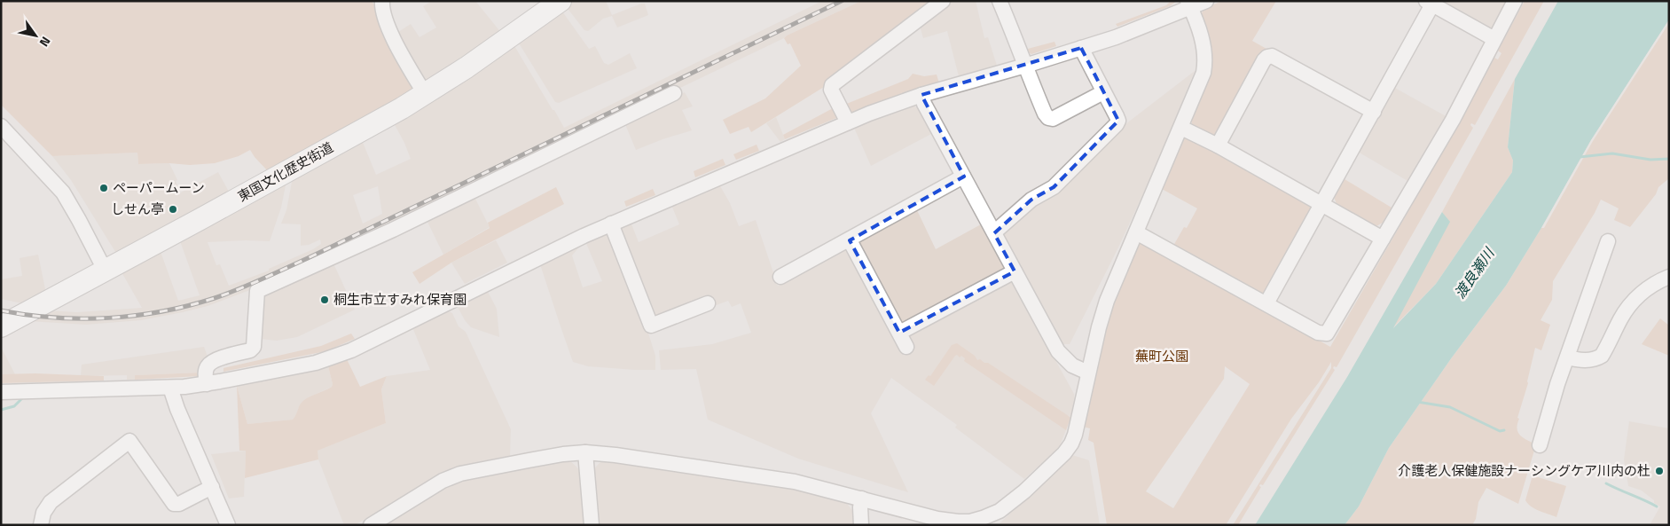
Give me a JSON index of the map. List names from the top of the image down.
{
  "streets": {
    "highway": ["東国文化歴史街道"]
  },
  "water": ["渡良瀬川"],
  "parks": ["蕪町公園"],
  "places": [
    "ペーパームーン",
    "しせん亭",
    "桐生市立すみれ保育園",
    "介護老人保健施設ナーシングケア川内の杜"
  ],
  "north": "bottom right"
}
